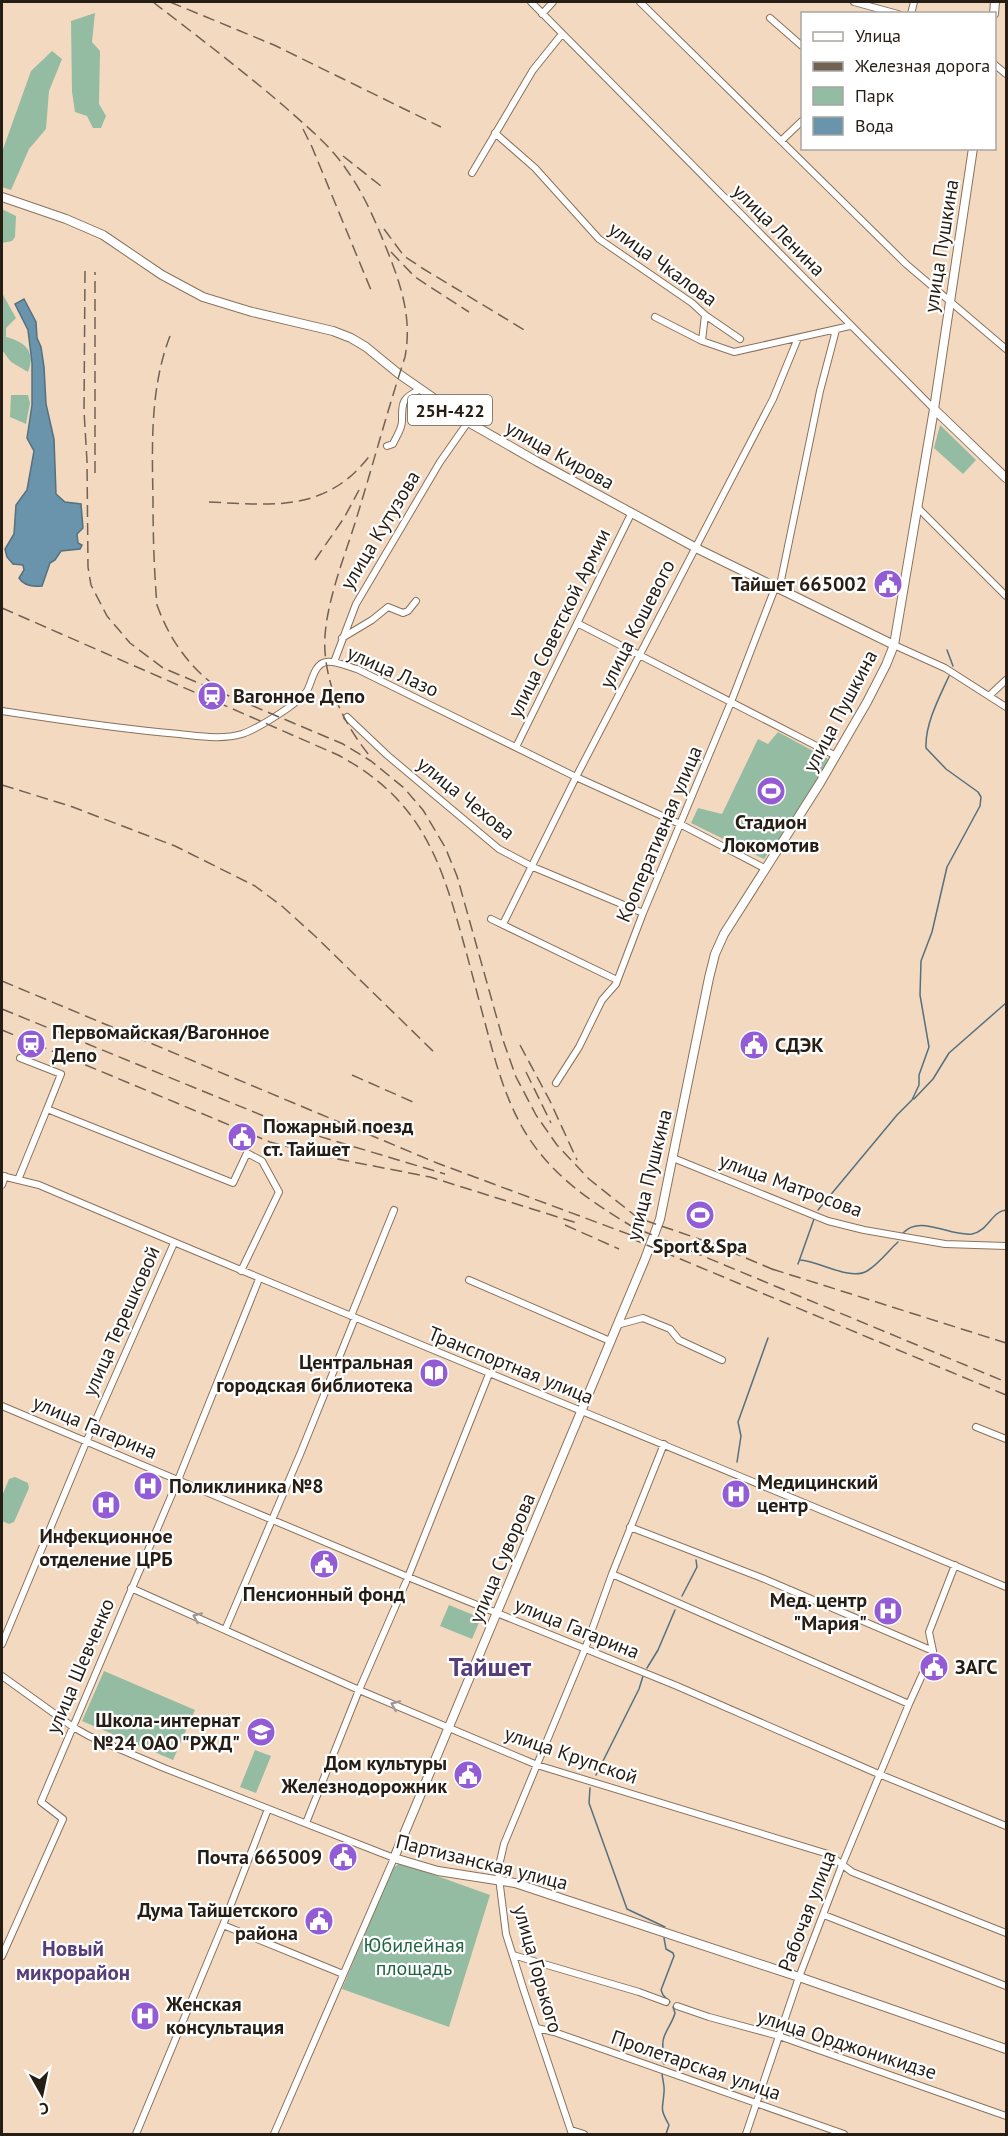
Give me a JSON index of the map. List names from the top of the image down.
{
  "streets": {
    "main road": [
      "улица Ленина",
      "улица Пушкина",
      "25Н-422",
      "улица Кирова",
      "улица Суворова",
      "Партизанская улица"
    ],
    "street": [
      "улица Чкалова",
      "улица Кутузова",
      "улица Советской Армии",
      "улица Кошевого",
      "улица Лазо",
      "улица Чехова",
      "Кооперативная улица",
      "улица Матросова",
      "улица Терешковой",
      "Транспортная улица",
      "улица Гагарина",
      "улица Шевченко",
      "улица Крупской",
      "Рабочая улица",
      "улица Горького",
      "улица Орджоникидзе",
      "Пролетарская улица"
    ]
  },
  "crossings": [
    ["улица Ленина", "улица Пушкина"],
    ["улица Пушкина", "улица Кирова"],
    ["улица Пушкина", "улица Лазо"],
    ["улица Пушкина", "улица Матросова"],
    ["улица Пушкина", "улица Суворова"],
    ["улица Кирова", "улица Кутузова"],
    ["улица Кирова", "улица Советской Армии"],
    ["улица Кирова", "улица Кошевого"],
    ["улица Кирова", "Кооперативная улица"],
    ["улица Кутузова", "улица Лазо"],
    ["улица Советской Армии", "улица Лазо"],
    ["улица Кошевого", "улица Лазо"],
    ["улица Кошевого", "улица Чехова"],
    ["улица Лазо", "Кооперативная улица"],
    ["улица Чехова", "Кооперативная улица"],
    ["улица Терешковой", "Транспортная улица"],
    ["улица Терешковой", "улица Гагарина"],
    ["Транспортная улица", "улица Суворова"],
    ["Транспортная улица", "улица Шевченко"],
    ["Транспортная улица", "улица Горького"],
    ["улица Гагарина", "улица Суворова"],
    ["улица Гагарина", "улица Шевченко"],
    ["улица Гагарина", "Рабочая улица"],
    ["улица Гагарина", "улица Горького"],
    ["улица Суворова", "улица Крупской"],
    ["улица Суворова", "Партизанская улица"],
    ["улица Шевченко", "улица Крупской"],
    ["улица Шевченко", "Партизанская улица"],
    ["улица Крупской", "Рабочая улица"],
    ["улица Крупской", "улица Горького"],
    ["Партизанская улица", "Рабочая улица"],
    ["Партизанская улица", "улица Горького"],
    ["Рабочая улица", "улица Орджоникидзе"],
    ["Рабочая улица", "Пролетарская улица"],
    ["улица Горького", "Пролетарская улица"]
  ],
  "districts": ["Тайшет", "Новый микрорайон"],
  "parks": ["Юбилейная площадь"],
  "places": {
    "public building": [
      "Тайшет 665002",
      "СДЭК",
      "Пожарный поезд ст. Тайшет",
      "Пенсионный фонд",
      "ЗАГС",
      "Дом культуры Железнодорожник",
      "Почта 665009",
      "Дума Тайшетского района"
    ],
    "station": ["Вагонное Депо", "Первомайская/Вагонное Депо"],
    "sports": ["Стадион Локомотив", "Sport&Spa"],
    "library": ["Центральная городская библиотека"],
    "hospital": [
      "Поликлиника №8",
      "Медицинский центр",
      "Инфекционное отделение ЦРБ",
      "Мед. центр \"Мария\"",
      "Женская консультация"
    ],
    "school or university": ["Школа-интернат №24 ОАО \"РЖД\""]
  },
  "legend": [
    "Улица",
    "Железная дорога",
    "Парк",
    "Вода"
  ],
  "north": "bottom"
}
